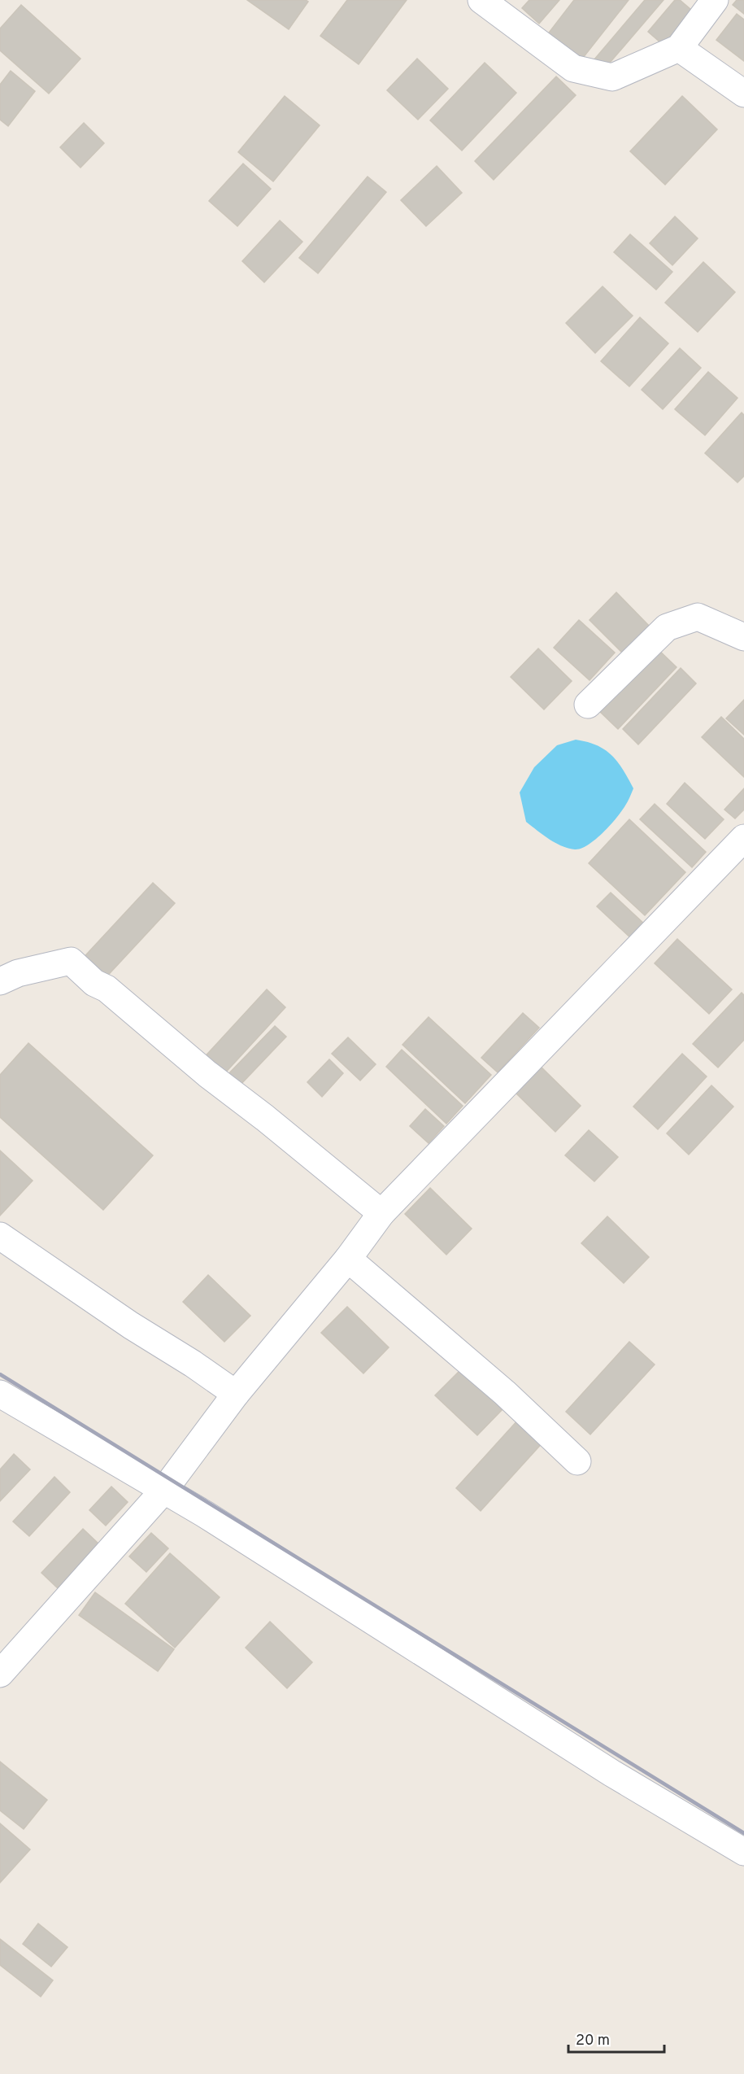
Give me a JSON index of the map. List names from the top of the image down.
{
  "scale_bar": "20 m"
}
